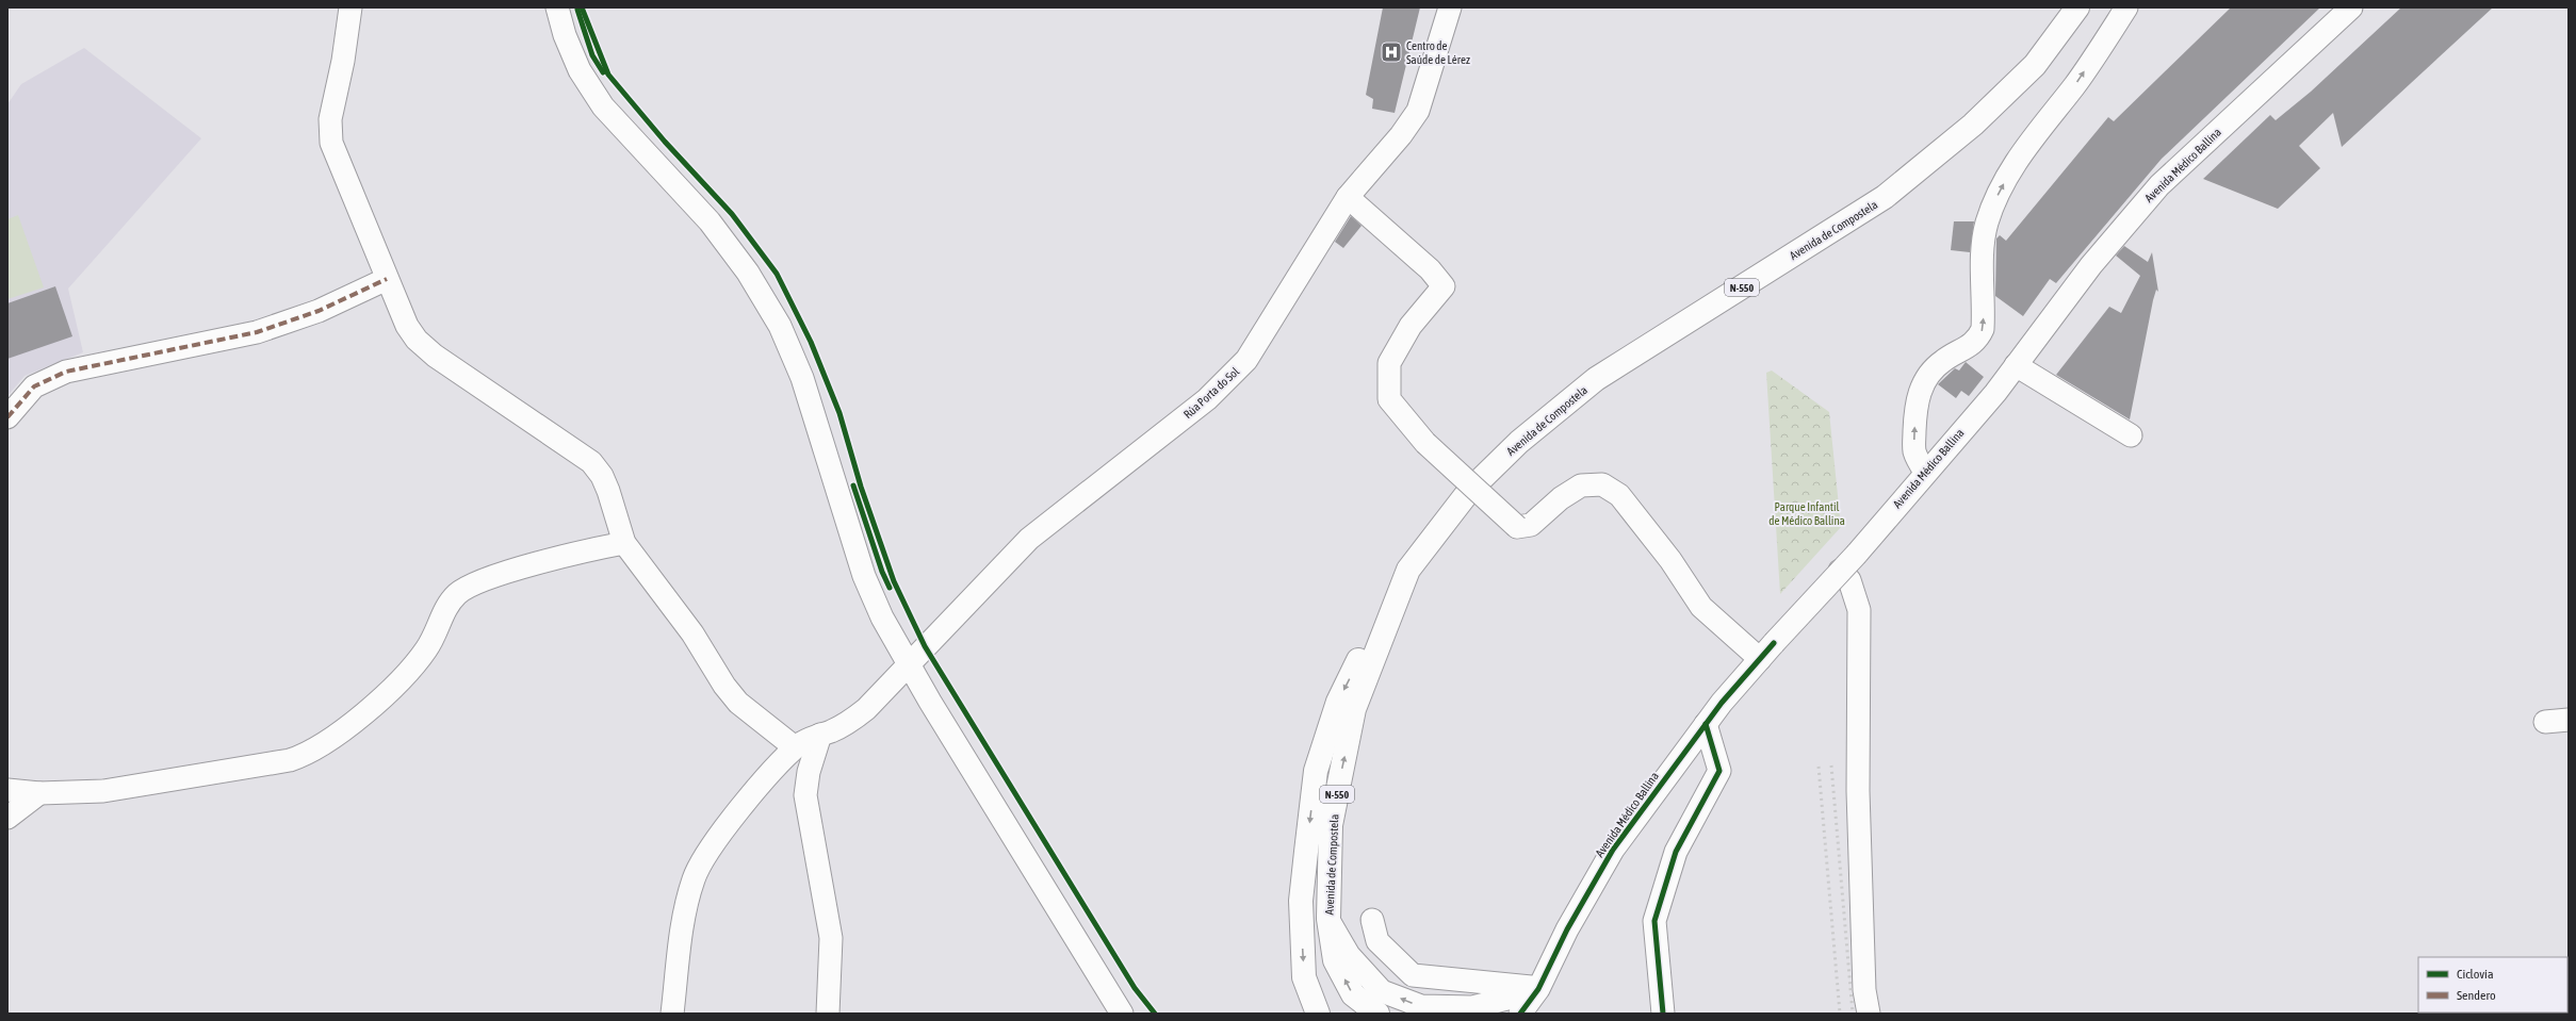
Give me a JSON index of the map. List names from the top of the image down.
{
  "streets": {
    "highway": ["Avenida de Compostela", "N-550"],
    "street": ["Avenida Médico Ballina", "Rúa Porta do Sol"]
  },
  "crossings": [
    ["Avenida de Compostela", "N-550"]
  ],
  "parks": ["Parque Infantil de Médico Ballina"],
  "places": {
    "hospital": ["Centro de Saúde de Lérez"]
  },
  "legend": ["Ciclovía", "Sendero"]
}
